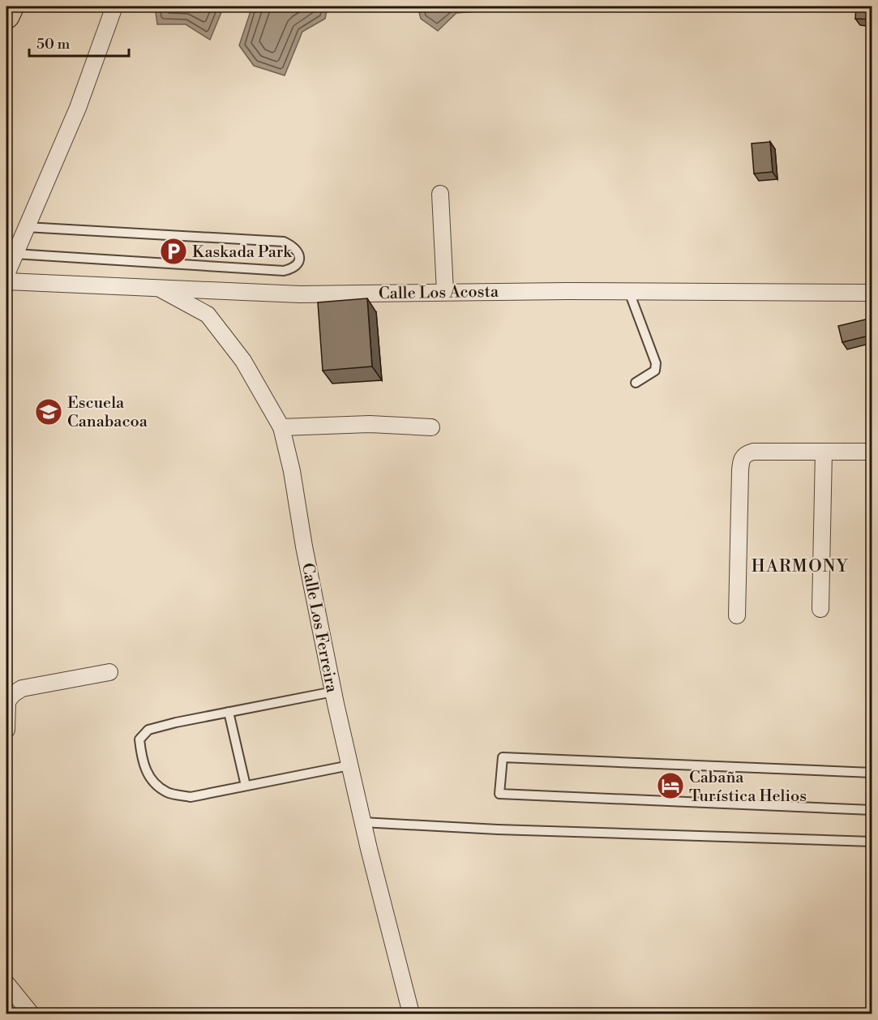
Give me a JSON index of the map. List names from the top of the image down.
{
  "streets": {
    "street": ["Calle Los Acosta", "Calle Los Ferreira"]
  },
  "crossings": [
    ["Calle Los Acosta", "Calle Los Ferreira"]
  ],
  "districts": ["HARMONY"],
  "places": {
    "parking": ["Kaskada Park"],
    "school or university": ["Escuela Canabacoa"],
    "hotel": ["Cabaña Turística Helios"]
  },
  "scale_bar": "50 m"
}
